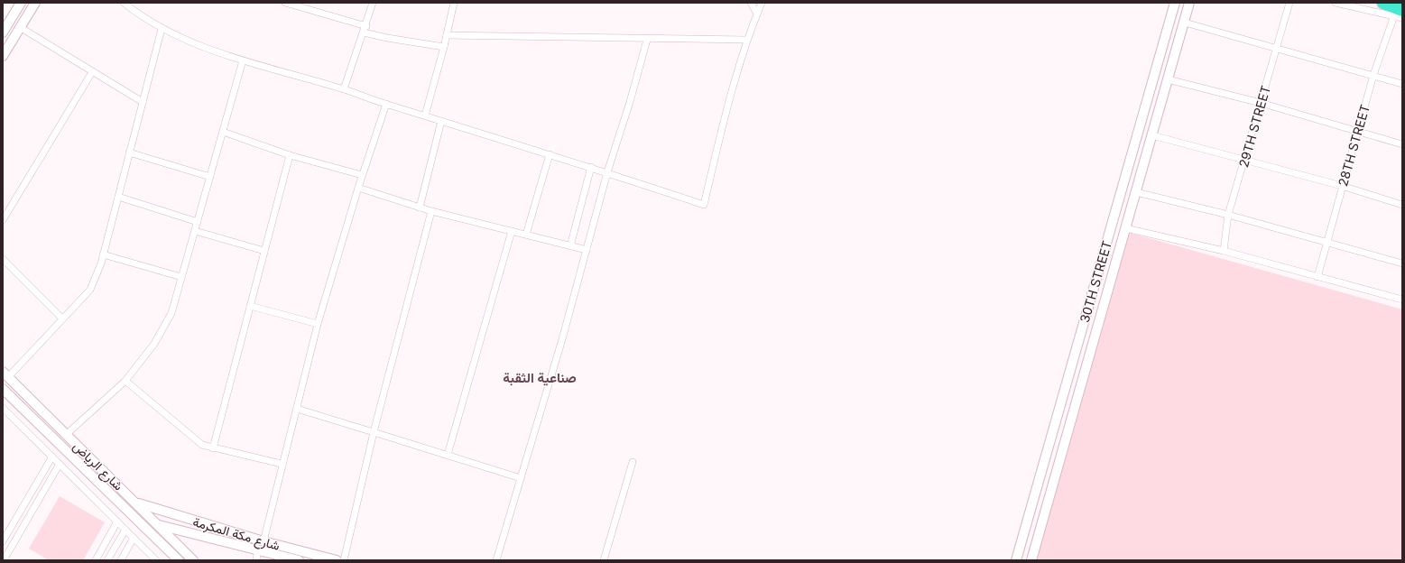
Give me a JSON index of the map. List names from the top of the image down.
{
  "streets": {
    "street": [
      "29TH STREET",
      "28TH STREET",
      "30TH STREET",
      "شارع الرياض",
      "شارع مكة المكرمة"
    ]
  },
  "crossings": [
    ["شارع الرياض", "شارع مكة المكرمة"]
  ],
  "districts": ["صناعية الثقبة"]
}
